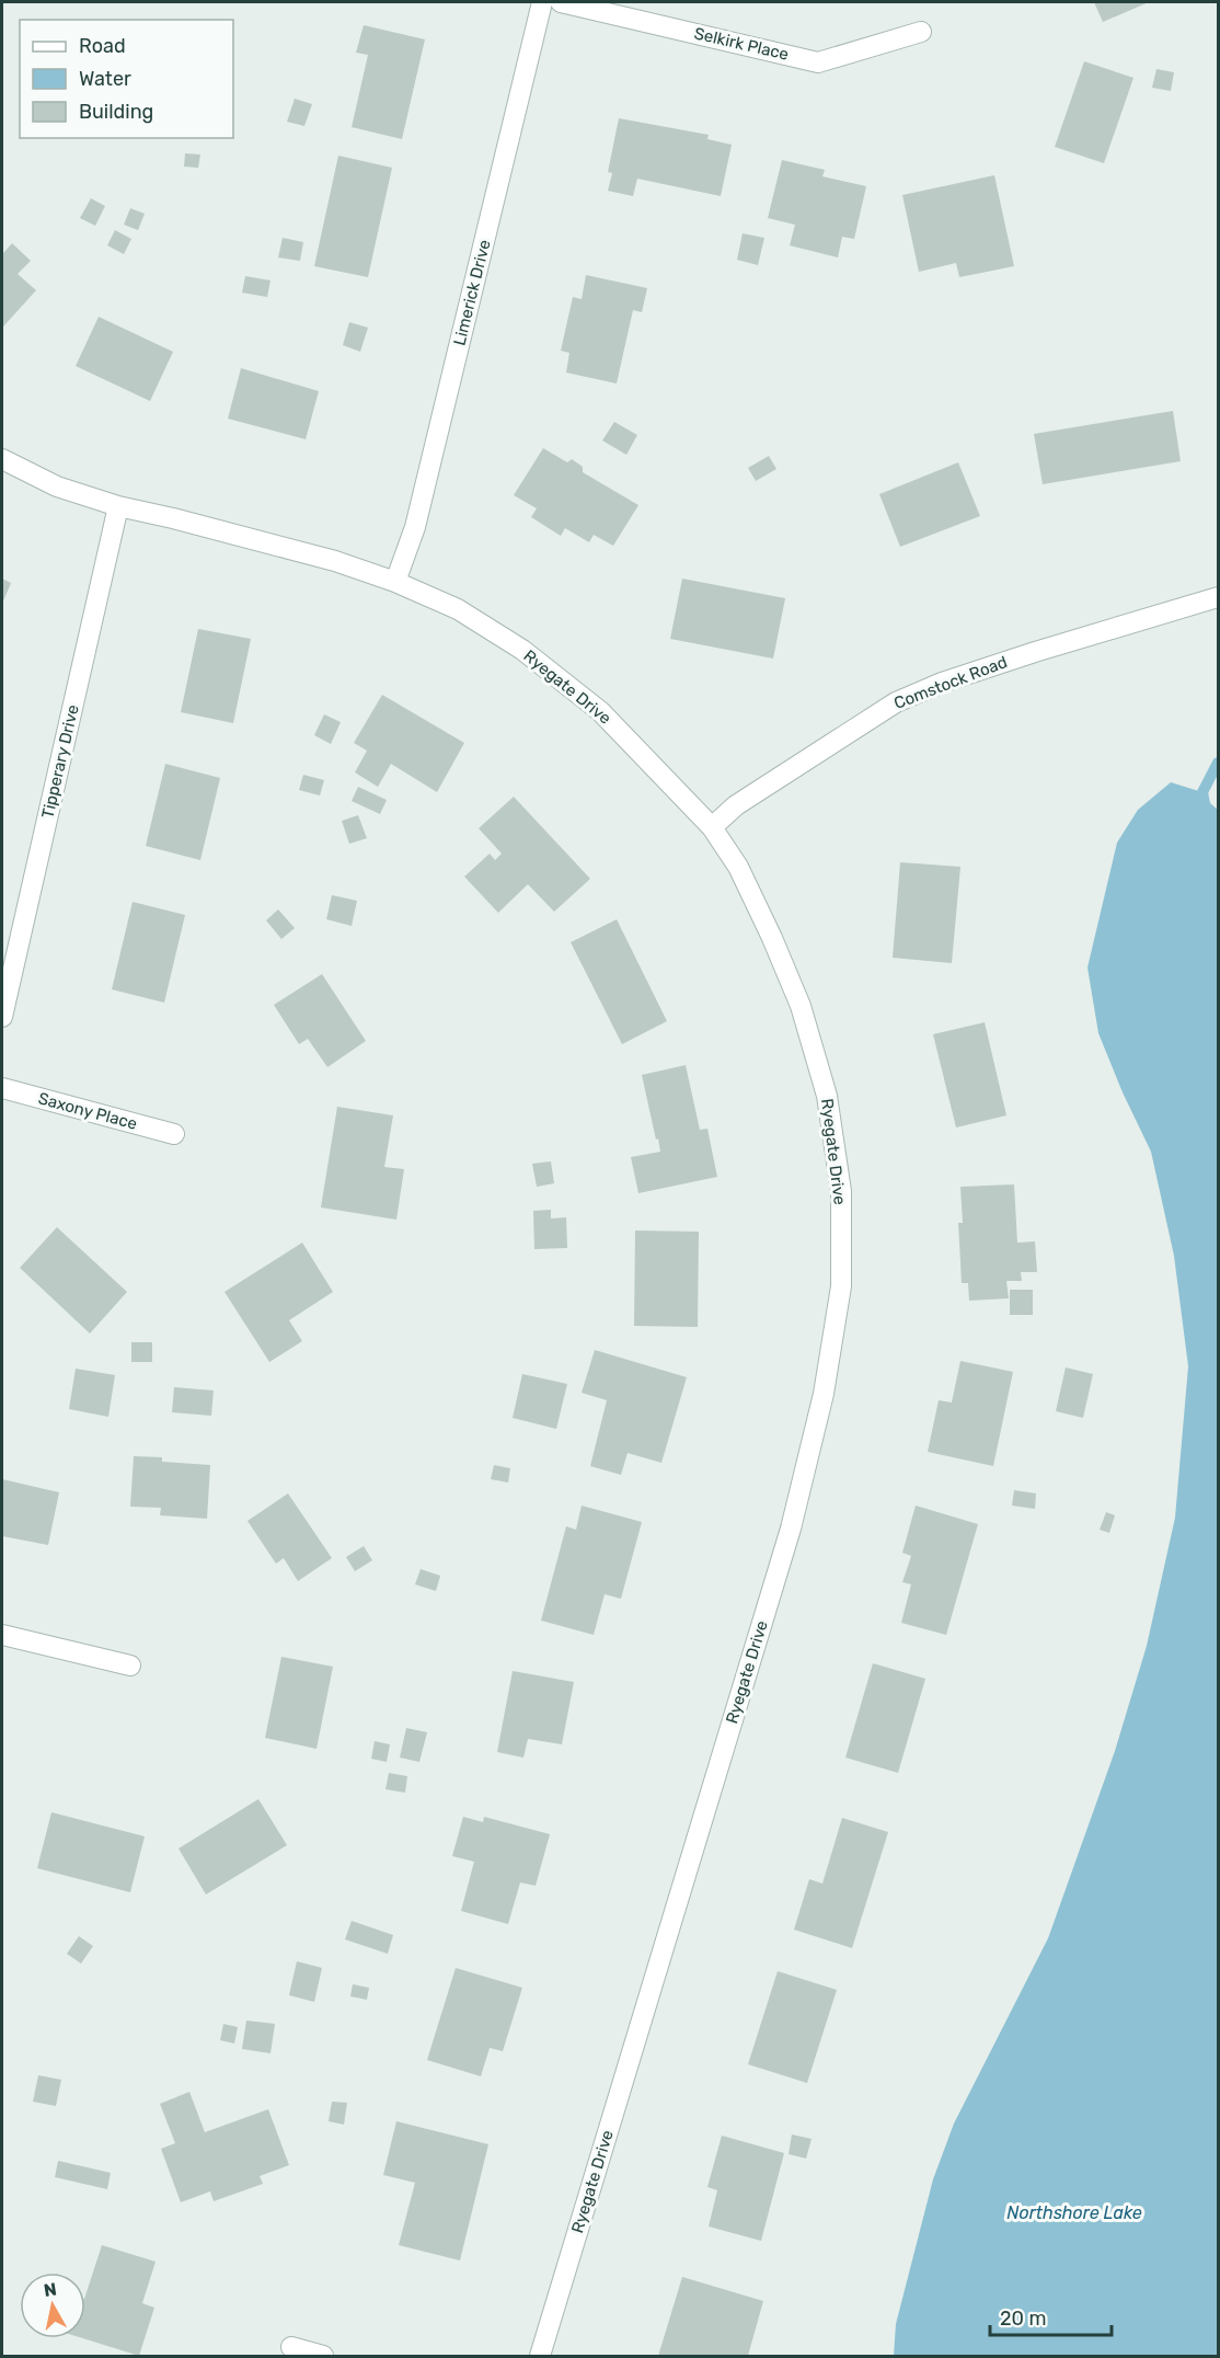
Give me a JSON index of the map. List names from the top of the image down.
{
  "streets": {
    "street": [
      "Selkirk Place",
      "Limerick Drive",
      "Comstock Road",
      "Ryegate Drive",
      "Tipperary Drive",
      "Saxony Place"
    ]
  },
  "crossings": [
    ["Limerick Drive", "Ryegate Drive"],
    ["Comstock Road", "Ryegate Drive"],
    ["Ryegate Drive", "Tipperary Drive"]
  ],
  "water": ["Northshore Lake"],
  "legend": ["Road", "Water", "Building"],
  "scale_bar": "20 m",
  "north": "top"
}
